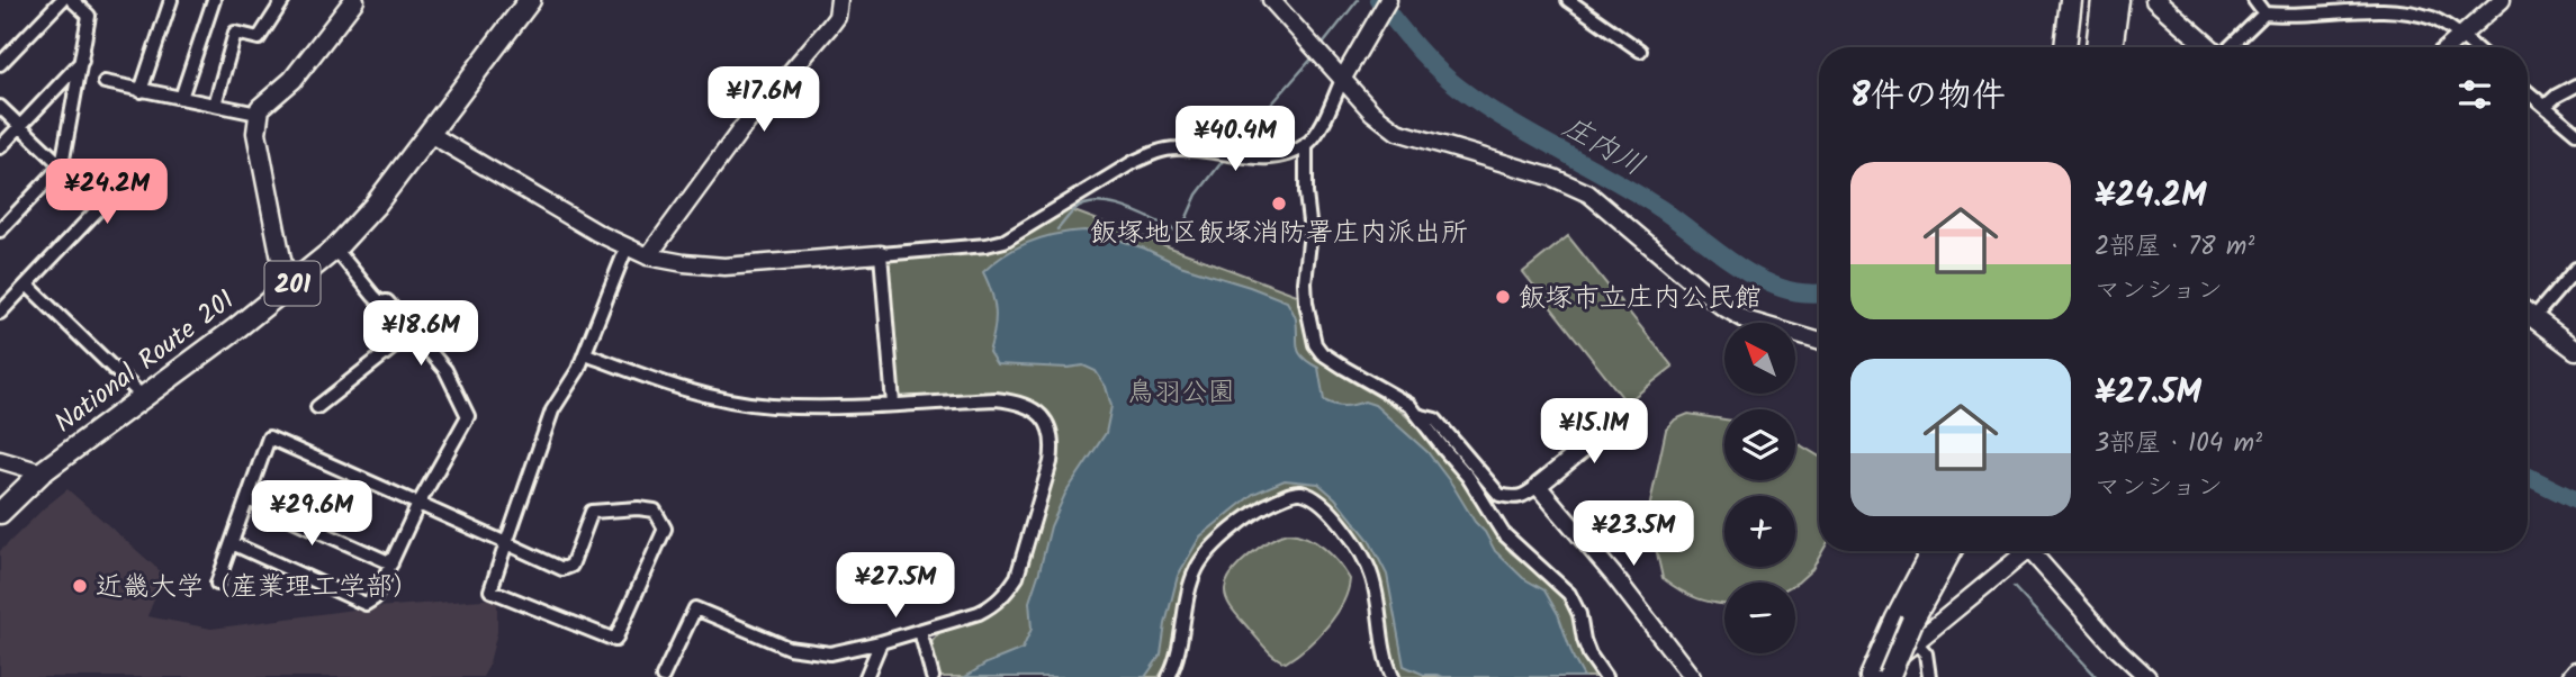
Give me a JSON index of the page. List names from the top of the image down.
{
  "streets": {
    "highway": ["201", "National Route 201"]
  },
  "water": ["庄内川"],
  "parks": ["鳥羽公園"],
  "places": ["飯塚地区飯塚消防署庄内派出所", "飯塚市立庄内公民館", "近畿大学（産業理工学部）"],
  "north": "top left",
  "page": {
    "heading": "8件の物件",
    "price": [
      "¥17.6M",
      "¥40.4M",
      "¥24.2M",
      "¥18.6M",
      "¥15.1M",
      "¥29.6M",
      "¥23.5M",
      "¥27.5M"
    ],
    "list": [
      {
        "name": "¥24.2M",
        "note": "2部屋 · 78 m² · マンション"
      },
      {
        "name": "¥27.5M",
        "note": "3部屋 · 104 m² · マンション"
      }
    ],
    "map_buttons": ["+", "−"]
  }
}
